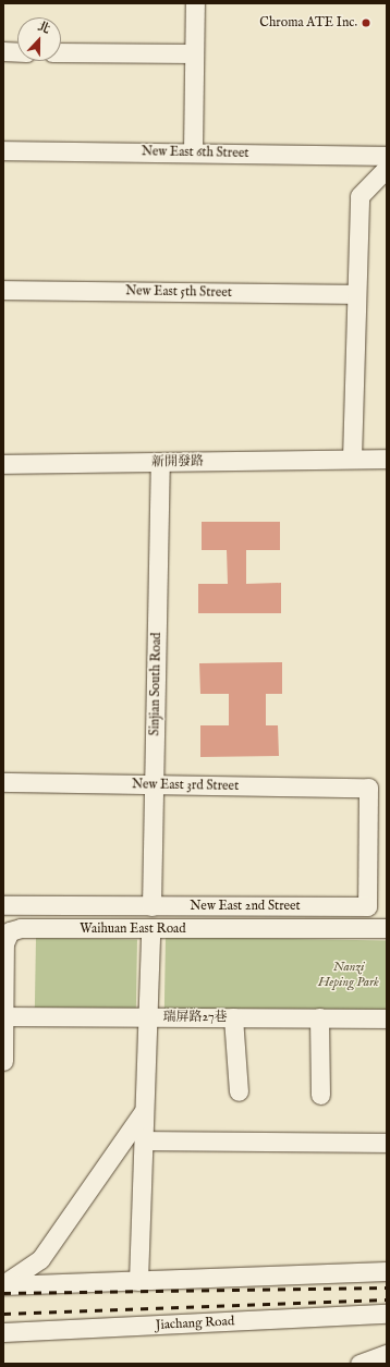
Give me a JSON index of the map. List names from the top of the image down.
{
  "streets": {
    "street": [
      "New East 6th Street",
      "New East 5th Street",
      "新開發路",
      "Sinjian South Road",
      "New East 3rd Street",
      "New East 2nd Street",
      "Waihuan East Road",
      "瑞屏路27巷",
      "Jiachang Road"
    ]
  },
  "crossings": [
    ["新開發路", "Sinjian South Road"],
    ["Sinjian South Road", "New East 3rd Street"],
    ["Sinjian South Road", "New East 2nd Street"],
    ["New East 3rd Street", "New East 2nd Street"],
    ["Waihuan East Road", "瑞屏路27巷"]
  ],
  "parks": ["Nanzi Heping Park"],
  "places": ["Chroma ATE Inc."],
  "north": "top"
}
